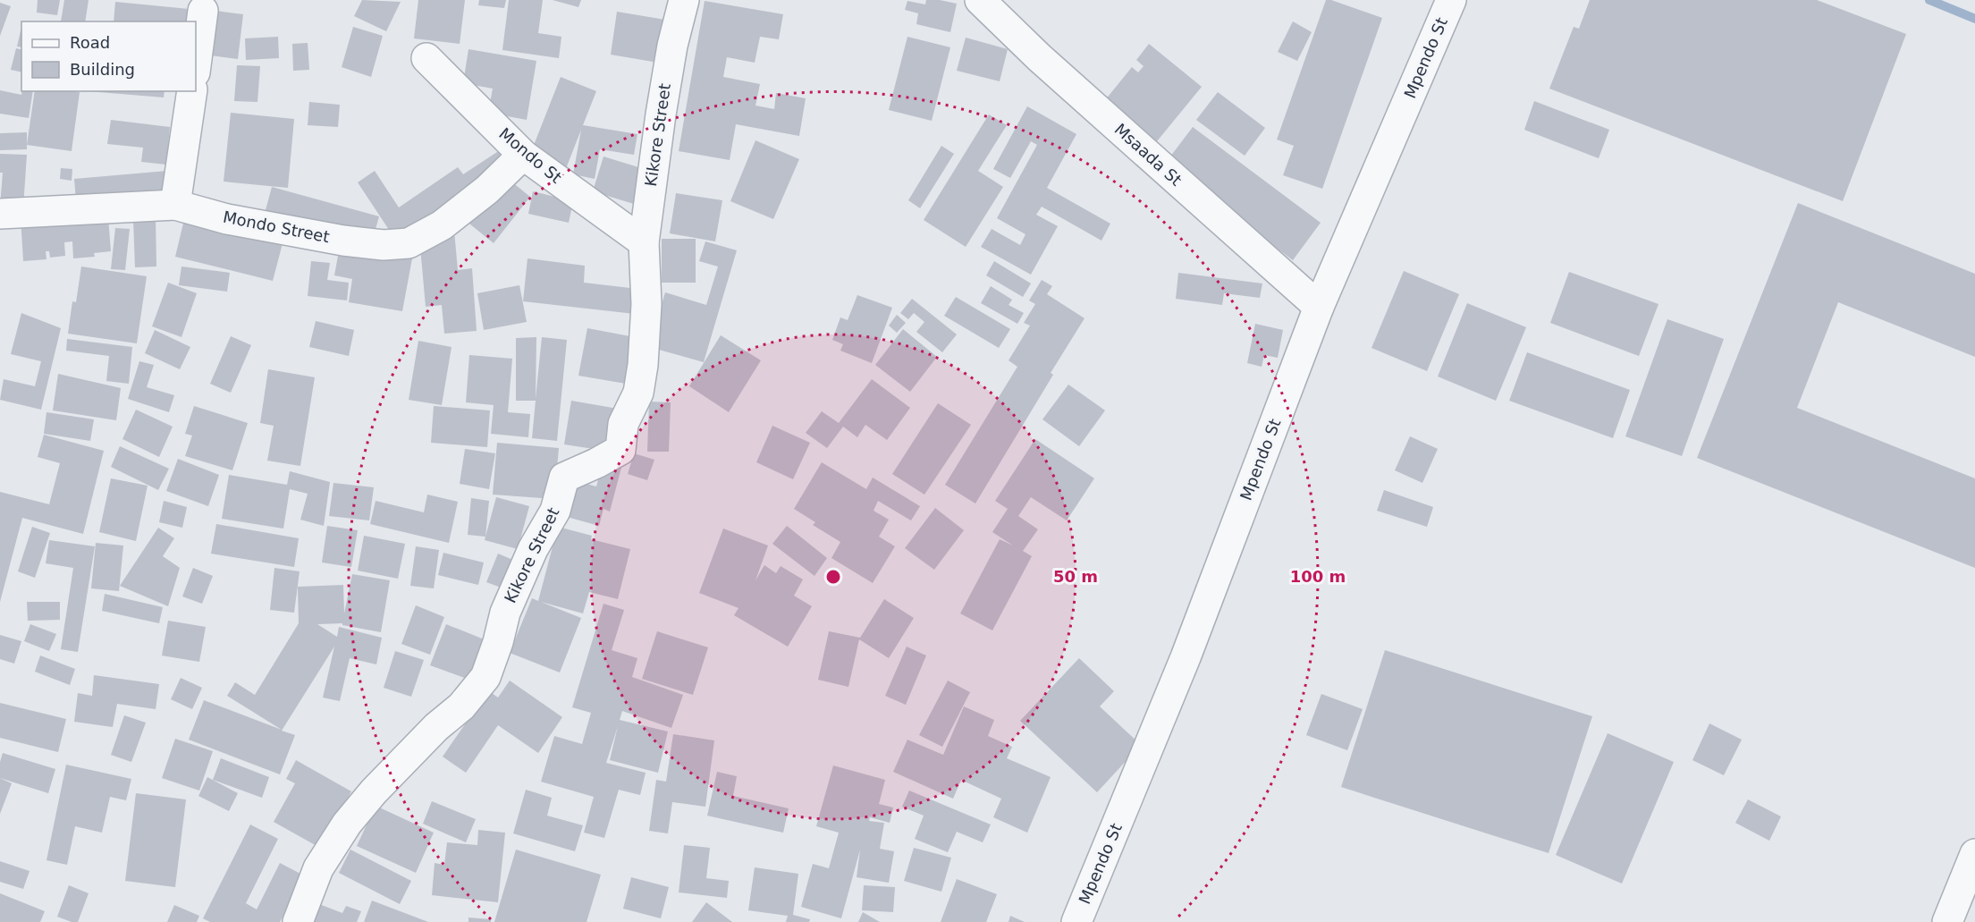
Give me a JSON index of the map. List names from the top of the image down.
{
  "streets": {
    "street": [
      "Mpendo St",
      "Kikore Street",
      "Msaada St",
      "Mondo St",
      "Mondo Street"
    ]
  },
  "crossings": [
    ["Mpendo St", "Msaada St"],
    ["Kikore Street", "Mondo St"],
    ["Mondo St", "Mondo Street"]
  ],
  "legend": ["Road", "Building"],
  "rings": ["50 m", "100 m"]
}
